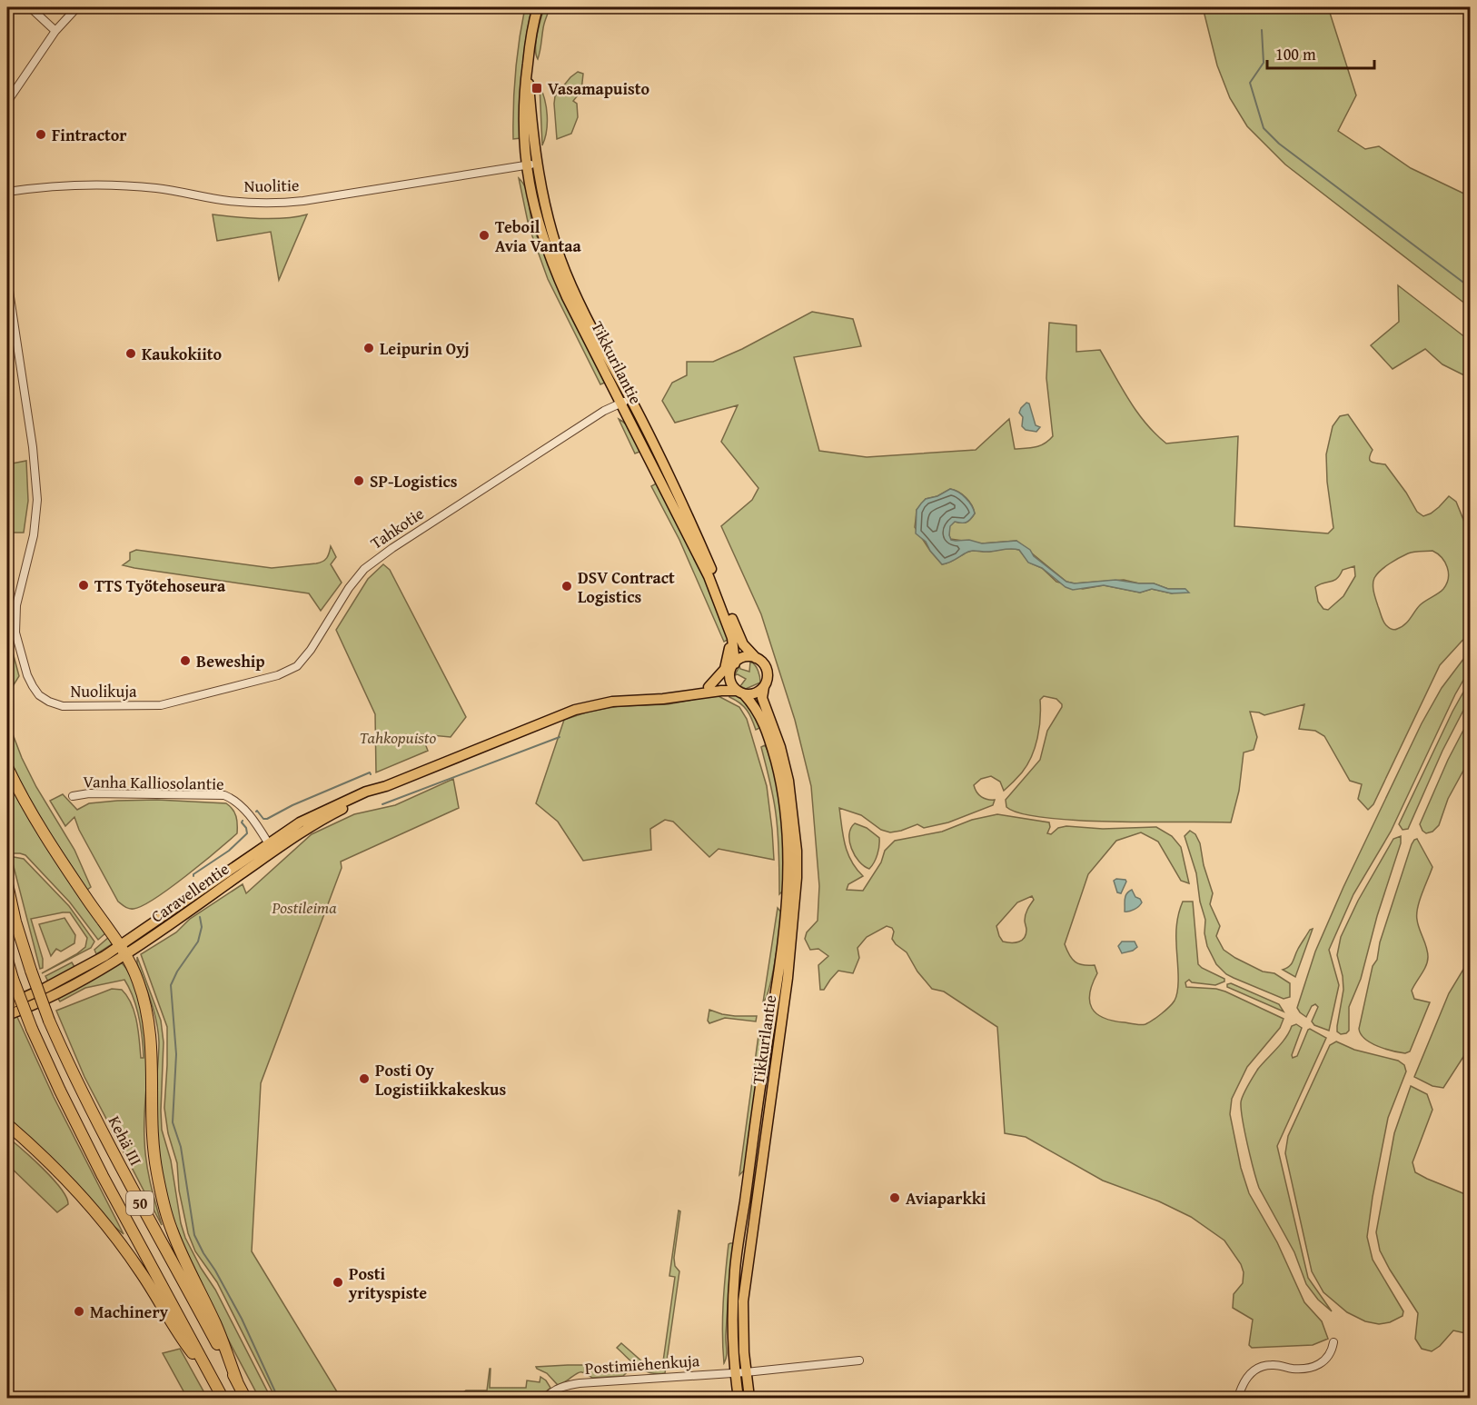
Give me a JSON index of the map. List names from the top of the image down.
{
  "streets": {
    "highway": ["Kehä III", "50"],
    "main road": ["Tikkurilantie", "Caravellentie"],
    "street": [
      "Nuolitie",
      "Tahkotie",
      "Nuolikuja",
      "Vanha Kalliosolantie",
      "Postimiehenkuja"
    ]
  },
  "crossings": [
    ["Nuolitie", "Tikkurilantie"],
    ["Tikkurilantie", "Tahkotie"],
    ["Tikkurilantie", "Caravellentie"],
    ["Tikkurilantie", "Postimiehenkuja"],
    ["Tahkotie", "Nuolikuja"],
    ["Vanha Kalliosolantie", "Caravellentie"]
  ],
  "parks": ["Tahkopuisto", "Postileima"],
  "places": {
    "transit": ["Vasamapuisto"],
    "other": [
      "Fintractor",
      "Teboil Avia Vantaa",
      "Leipurin Oyj",
      "Kaukokiito",
      "SP-Logistics",
      "TTS Työtehoseura",
      "DSV Contract Logistics",
      "Beweship",
      "Posti Oy Logistiikkakeskus",
      "Aviaparkki",
      "Posti yrityspiste",
      "Machinery"
    ]
  },
  "scale_bar": "100 m"
}
